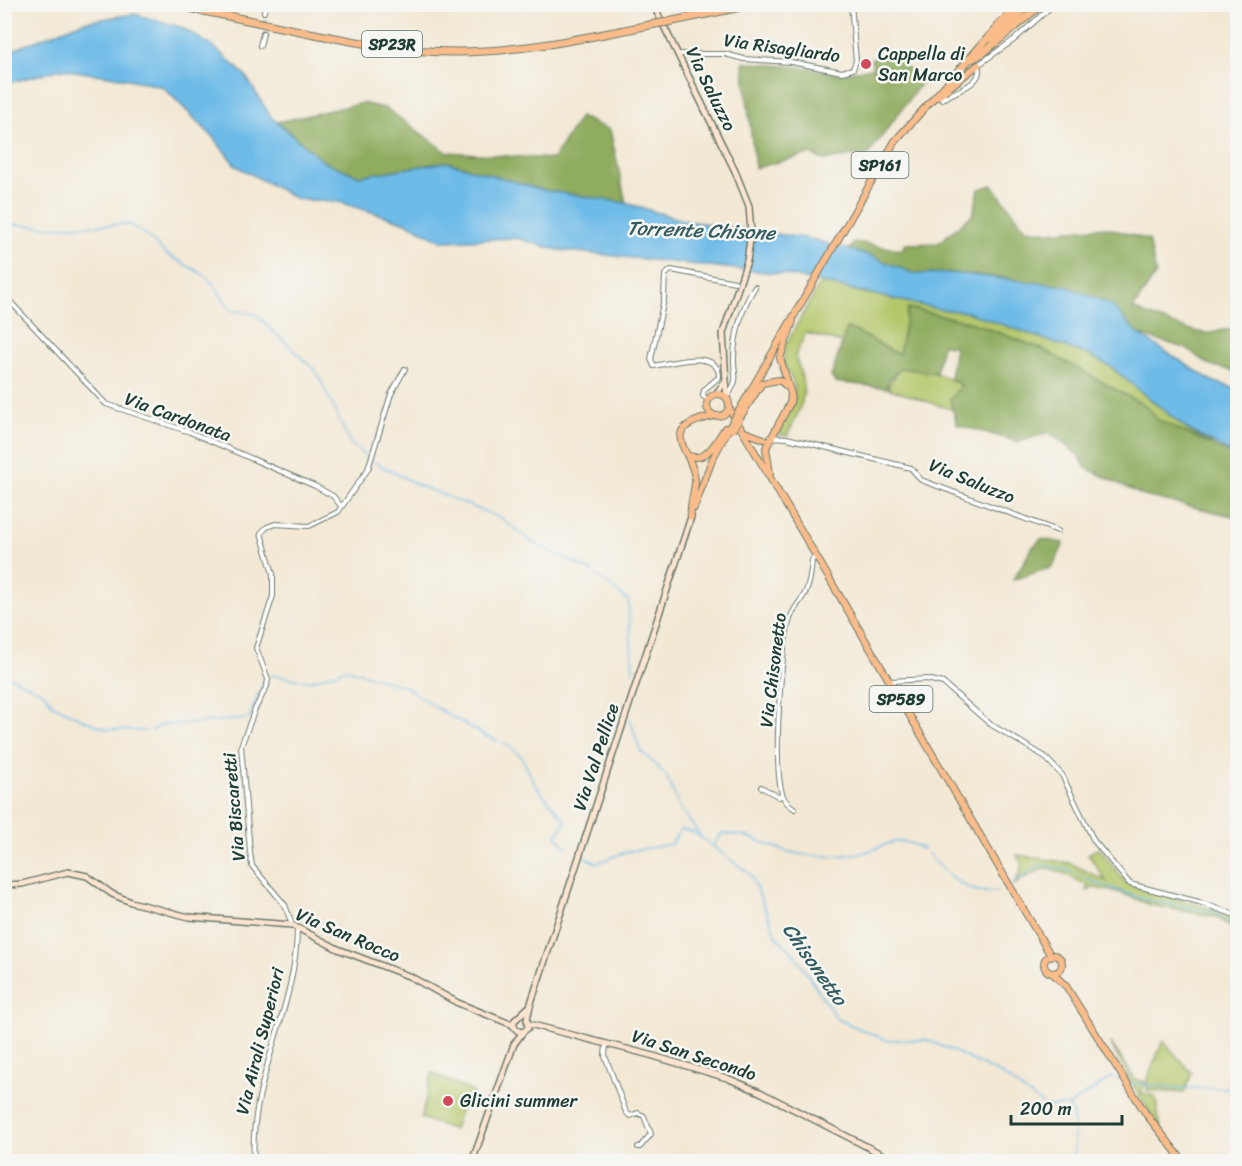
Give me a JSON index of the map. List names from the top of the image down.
{
  "streets": {
    "highway": ["SP23R", "SP161"],
    "main road": ["SP589"],
    "street": [
      "Via Risagliardo",
      "Via Saluzzo",
      "Via Cardonata",
      "Via Chisonetto",
      "Via Val Pellice",
      "Via Biscaretti",
      "Via San Rocco",
      "Via Airali Superiori",
      "Via San Secondo"
    ]
  },
  "crossings": [
    ["Via Risagliardo", "Via Saluzzo"],
    ["Via Saluzzo", "SP589"],
    ["SP161", "SP589"],
    ["SP161", "Via Val Pellice"],
    ["SP161", "Via San Rocco"],
    ["SP161", "Via San Secondo"],
    ["Via Cardonata", "Via Biscaretti"],
    ["Via Chisonetto", "SP589"],
    ["Via Val Pellice", "Via San Rocco"],
    ["Via Val Pellice", "Via San Secondo"],
    ["Via Biscaretti", "Via San Rocco"],
    ["Via Biscaretti", "Via Airali Superiori"],
    ["Via San Rocco", "Via Airali Superiori"],
    ["Via San Rocco", "Via San Secondo"]
  ],
  "water": ["Torrente Chisone", "Chisonetto"],
  "places": ["Cappella di San Marco", "Glicini summer"],
  "scale_bar": "200 m"
}
